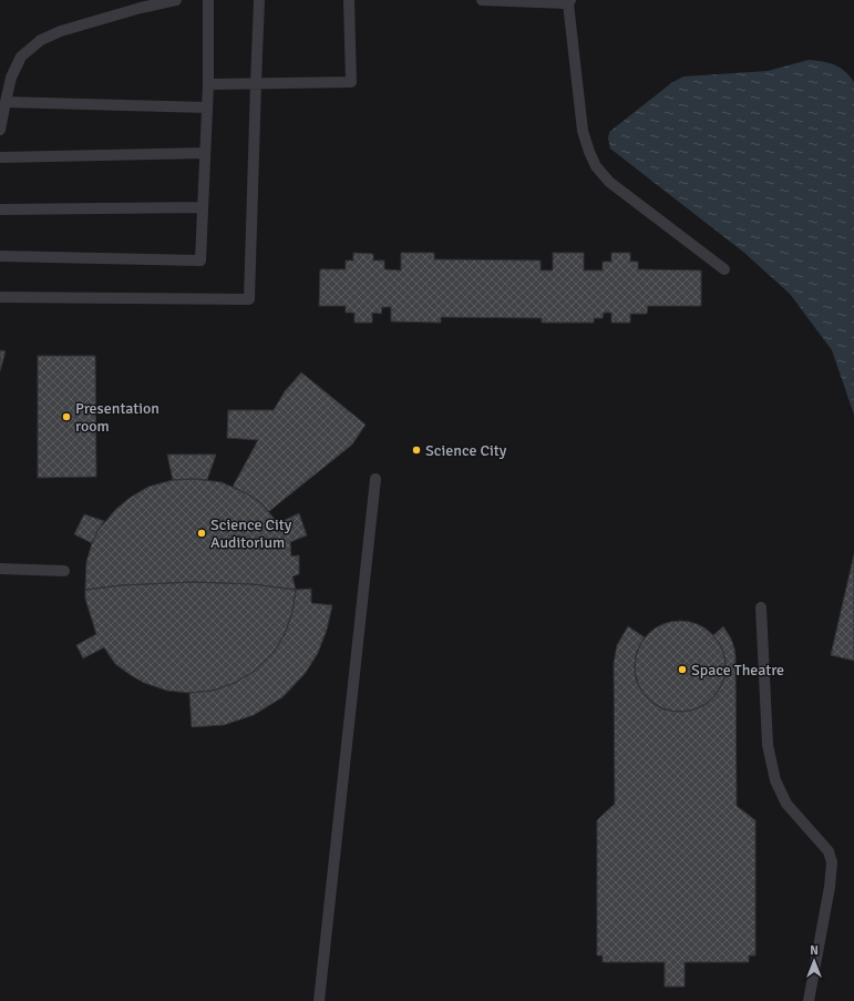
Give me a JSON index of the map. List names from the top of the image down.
{
  "places": [
    "Presentation room",
    "Science City",
    "Science City Auditorium",
    "Space Theatre"
  ],
  "north": "top"
}
